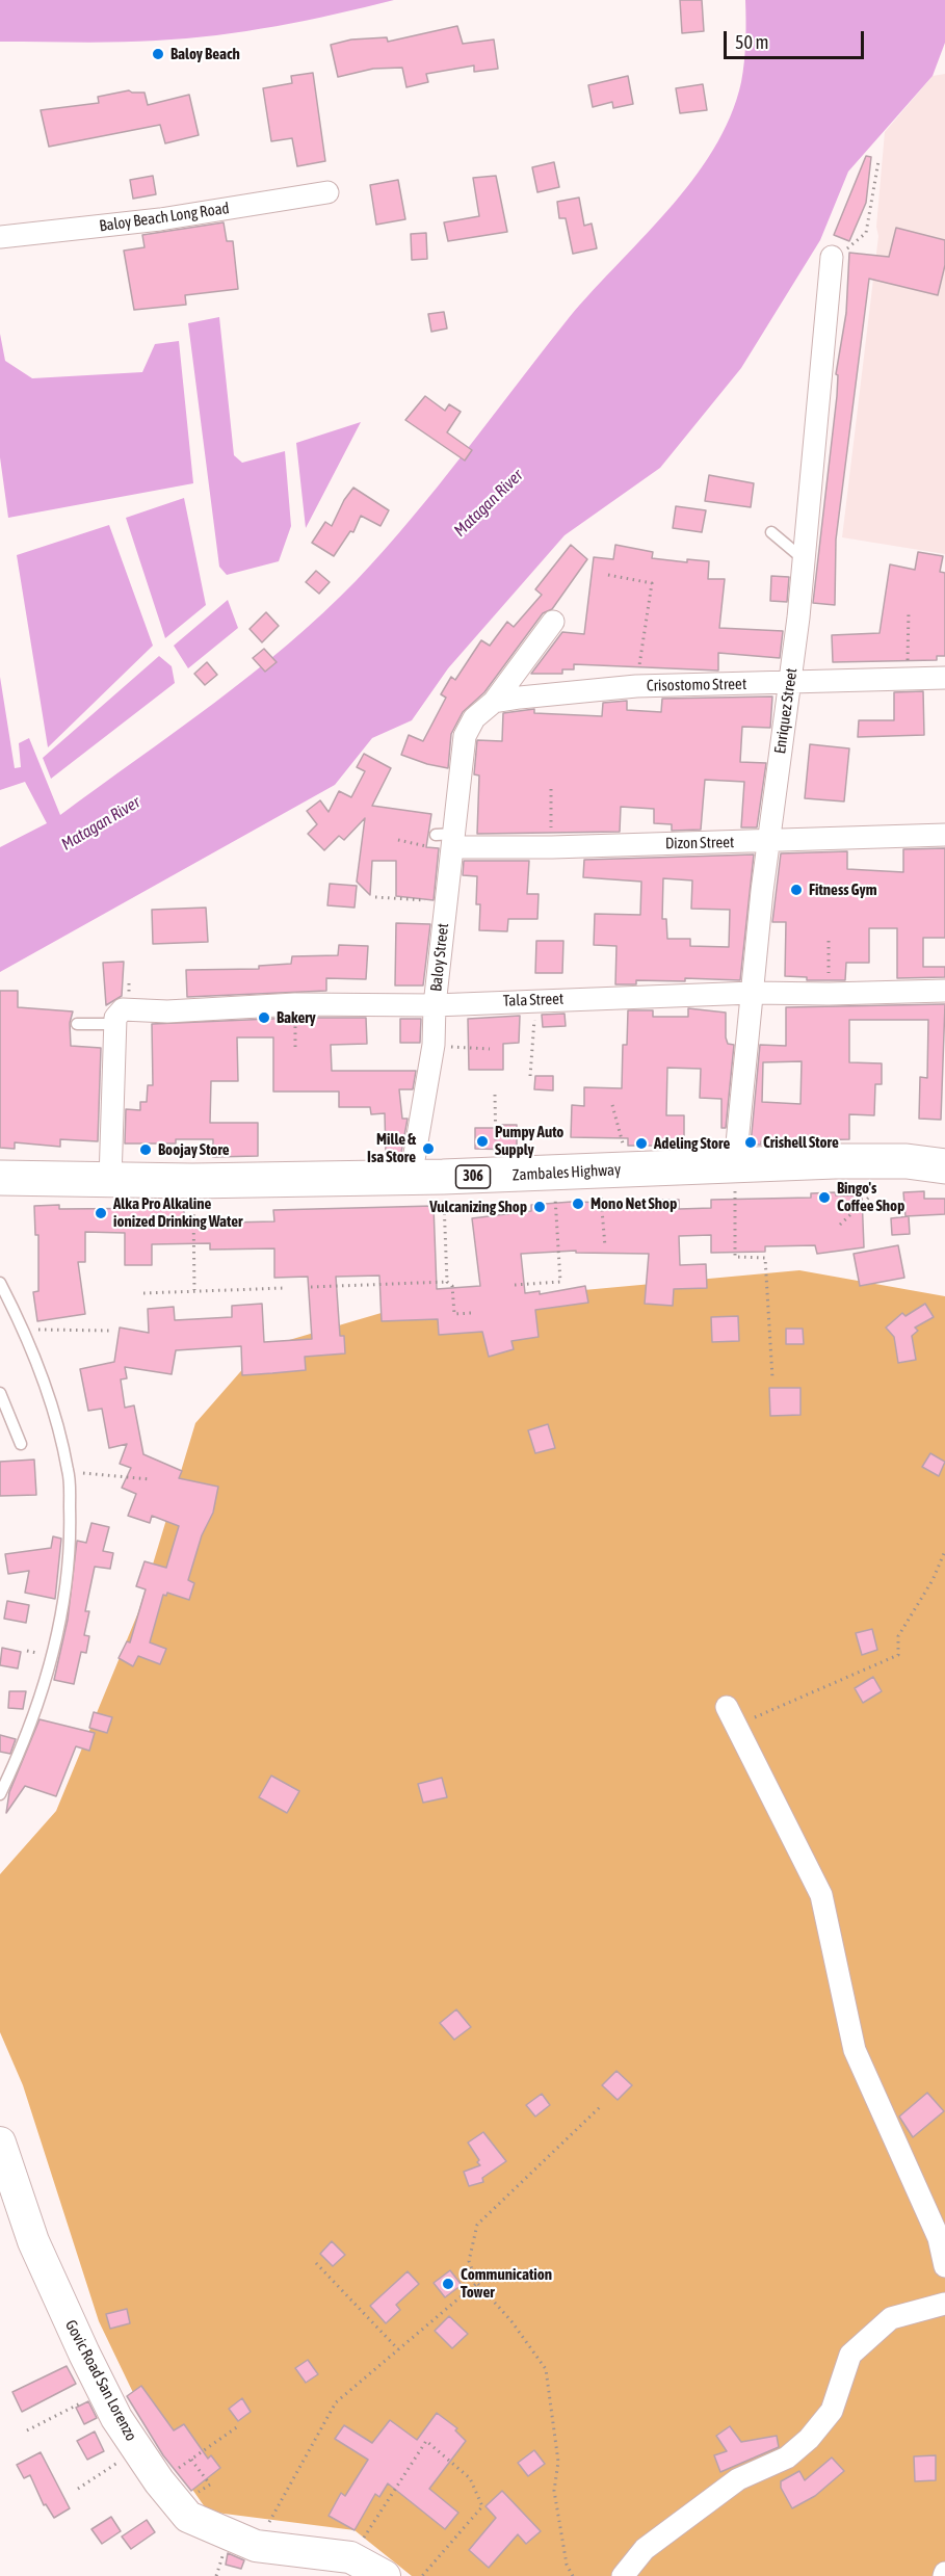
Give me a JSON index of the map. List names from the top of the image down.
{
  "streets": {
    "main road": ["Zambales Highway", "306", "Govic Road San Lorenzo"],
    "street": [
      "Baloy Beach Long Road",
      "Crisostomo Street",
      "Enriquez Street",
      "Dizon Street",
      "Baloy Street",
      "Tala Street"
    ]
  },
  "crossings": [
    ["Crisostomo Street", "Enriquez Street"],
    ["Crisostomo Street", "Baloy Street"],
    ["Enriquez Street", "Dizon Street"],
    ["Enriquez Street", "Tala Street"],
    ["Enriquez Street", "Zambales Highway"],
    ["Dizon Street", "Baloy Street"],
    ["Baloy Street", "Tala Street"],
    ["Baloy Street", "Zambales Highway"]
  ],
  "water": ["Matagan River"],
  "places": [
    "Baloy Beach",
    "Fitness Gym",
    "Bakery",
    "Pumpy Auto Supply",
    "Crishell Store",
    "Adeling Store",
    "Mille & Isa Store",
    "Boojay Store",
    "Bingo's Coffee Shop",
    "Mono Net Shop",
    "Vulcanizing Shop",
    "Alka Pro Alkaline ionized Drinking Water",
    "Communication Tower"
  ],
  "scale_bar": "50 m"
}
